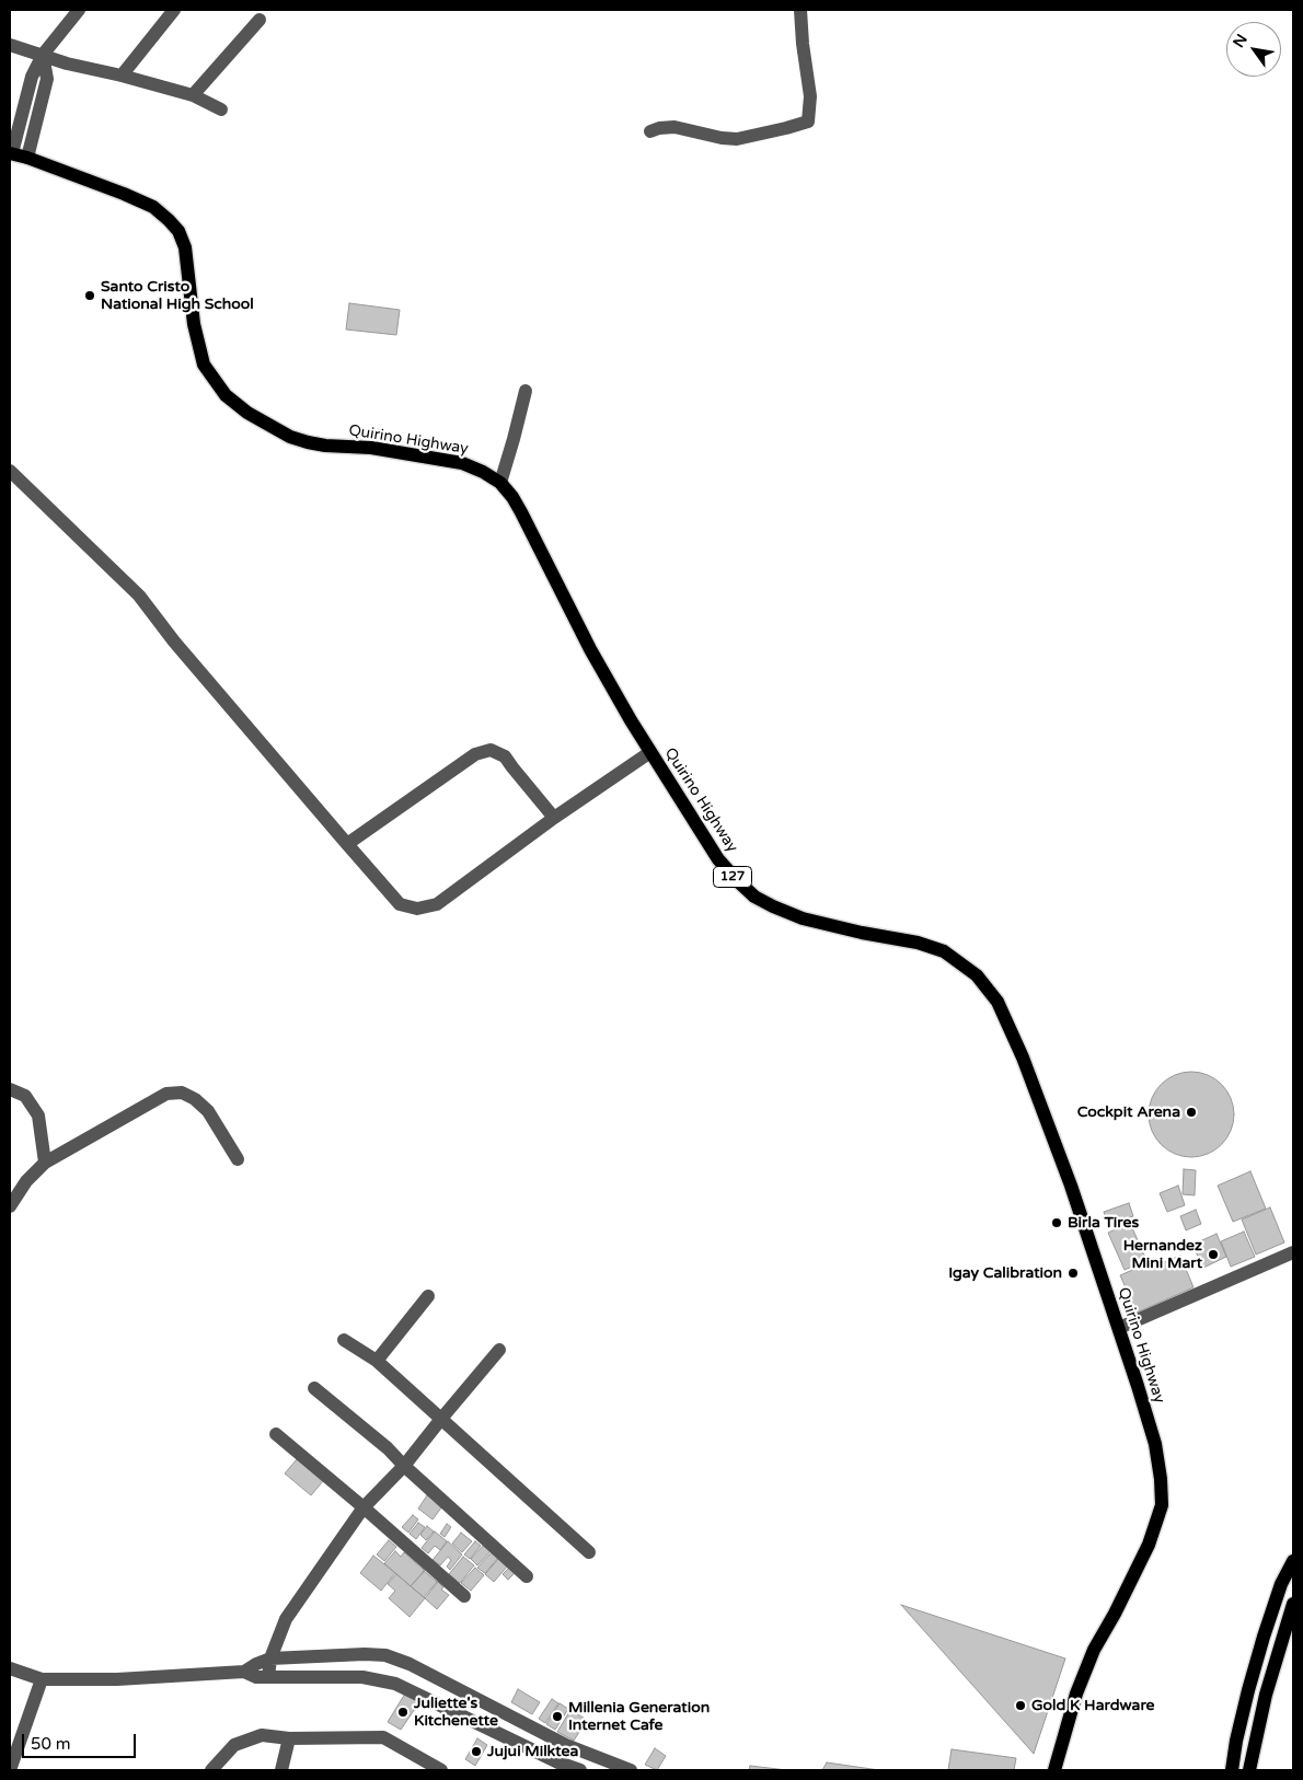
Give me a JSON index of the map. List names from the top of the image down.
{
  "streets": {
    "main road": ["Quirino Highway", "127"]
  },
  "places": [
    "Santo Cristo National High School",
    "Cockpit Arena",
    "Birla Tires",
    "Hernandez Mini Mart",
    "Igay Calibration",
    "Gold K Hardware",
    "Juliette's Kitchenette",
    "Millenia Generation Internet Cafe",
    "Jujui Milktea"
  ],
  "scale_bar": "50 m",
  "north": "top left"
}
